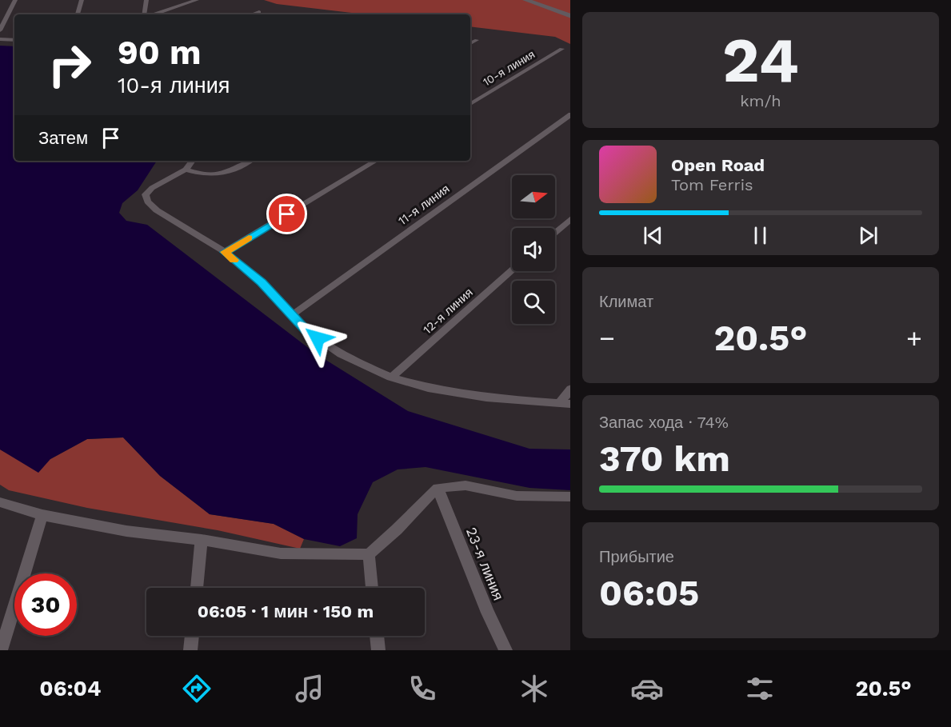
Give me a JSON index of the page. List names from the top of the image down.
{
  "streets": {
    "street": [
      "10-я линия",
      "11-я линия",
      "12-я линия",
      "23-я линия"
    ]
  },
  "north": "right",
  "page": {
    "tile": [
      ["24", "km/h"],
      "Климат",
      ["Запас хода · 74%", "370 km"],
      ["Прибытие", "06:05"]
    ],
    "turn": ["90 m", "10-я линия"],
    "then": "Затем",
    "song": ["Open Road", "Tom Ferris"],
    "heat": ["−", "20.5°", "+"],
    "limit": "30",
    "trip": "06:05 · 1 мин · 150 m",
    "tabs": ["06:04", "20.5°"]
  }
}
